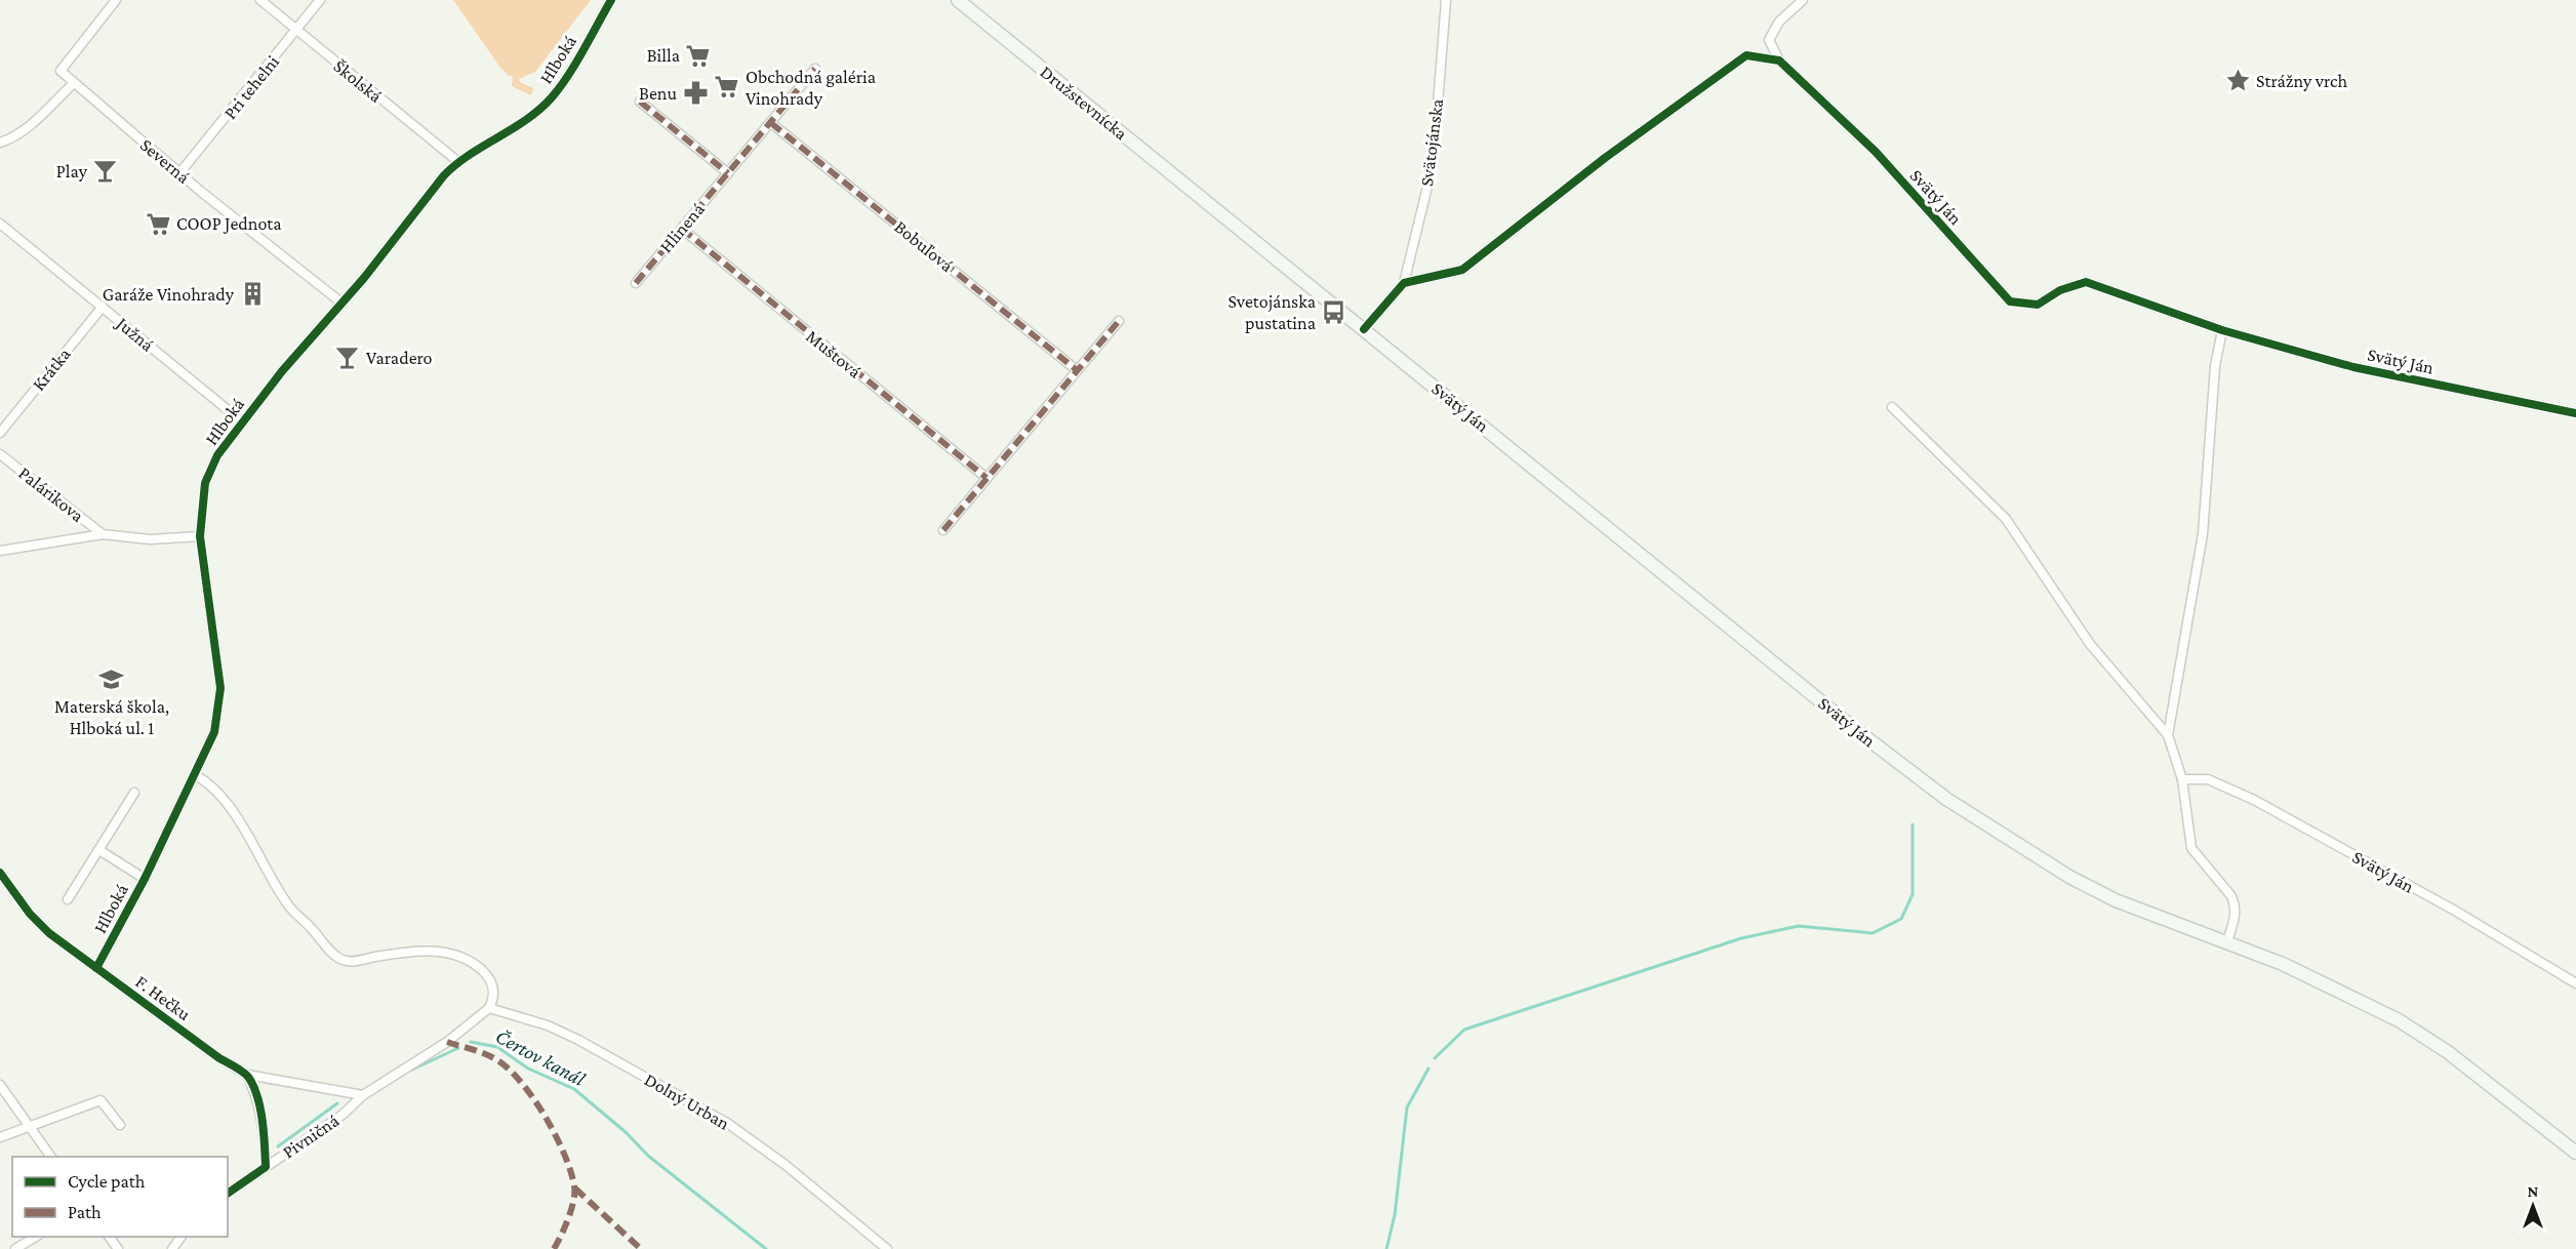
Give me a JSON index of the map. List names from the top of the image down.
{
  "streets": {
    "main road": ["Družstevnícka", "Svätý Ján"],
    "street": [
      "Hlboká",
      "Školská",
      "Pri tehelni",
      "Svätojánska",
      "Severná",
      "Hlinená",
      "Bobuľová",
      "Južná",
      "Muštová",
      "Krátka",
      "Palárikova",
      "F. Hečku",
      "Dolný Urban",
      "Pivničná"
    ]
  },
  "crossings": [
    ["Hlboká", "Školská"],
    ["Hlboká", "Severná"],
    ["Hlboká", "Južná"],
    ["Hlboká", "Palárikova"],
    ["Hlboká", "F. Hečku"],
    ["Školská", "Pri tehelni"],
    ["Pri tehelni", "Severná"],
    ["Družstevnícka", "Svätý Ján"],
    ["Hlinená", "Bobuľová"],
    ["Hlinená", "Muštová"],
    ["Južná", "Krátka"],
    ["F. Hečku", "Pivničná"]
  ],
  "water": ["Čertov kanál"],
  "places": {
    "supermarket": ["Billa", "Obchodná galéria Vinohrady", "COOP Jednota"],
    "place": ["Strážny vrch"],
    "pharmacy": ["Benu"],
    "bar": ["Play", "Varadero"],
    "building": ["Garáže Vinohrady"],
    "bus stop": ["Svetojánska pustatina"],
    "school or university": ["Materská škola, Hlboká ul. 1"]
  },
  "legend": ["Cycle path", "Path"],
  "north": "top"
}
